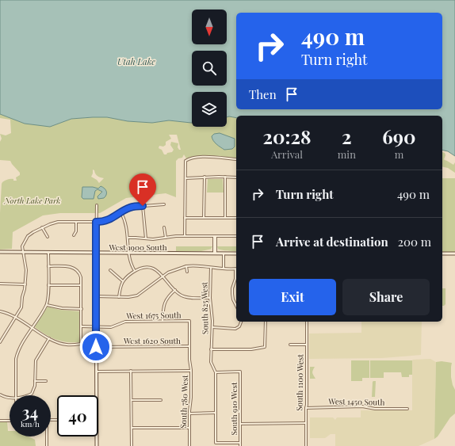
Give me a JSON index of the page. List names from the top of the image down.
{
  "streets": {
    "street": [
      "West 1900 South",
      "South 825 West",
      "West 1675 South",
      "West 1620 South",
      "South 1100 West",
      "South 780 West",
      "West 1450 South",
      "South 910 West"
    ]
  },
  "crossings": [
    ["South 825 West", "South 910 West"],
    ["West 1675 South", "South 780 West"],
    ["West 1620 South", "South 780 West"],
    ["South 1100 West", "West 1450 South"]
  ],
  "water": ["Utah Lake"],
  "parks": ["North Lake Park"],
  "north": "bottom",
  "page": {
    "turn": ["490 m", "Turn right"],
    "then": "Then",
    "eta": [
      "20:28",
      "Arrival",
      "2",
      "min",
      "690",
      "m"
    ],
    "list": [
      {
        "name": "Turn right",
        "value": "490 m"
      },
      {
        "name": "Arrive at destination",
        "value": "200 m"
      }
    ],
    "buttons": ["Exit", "Share"],
    "speed": "34 km/h",
    "limit": "40"
  }
}
